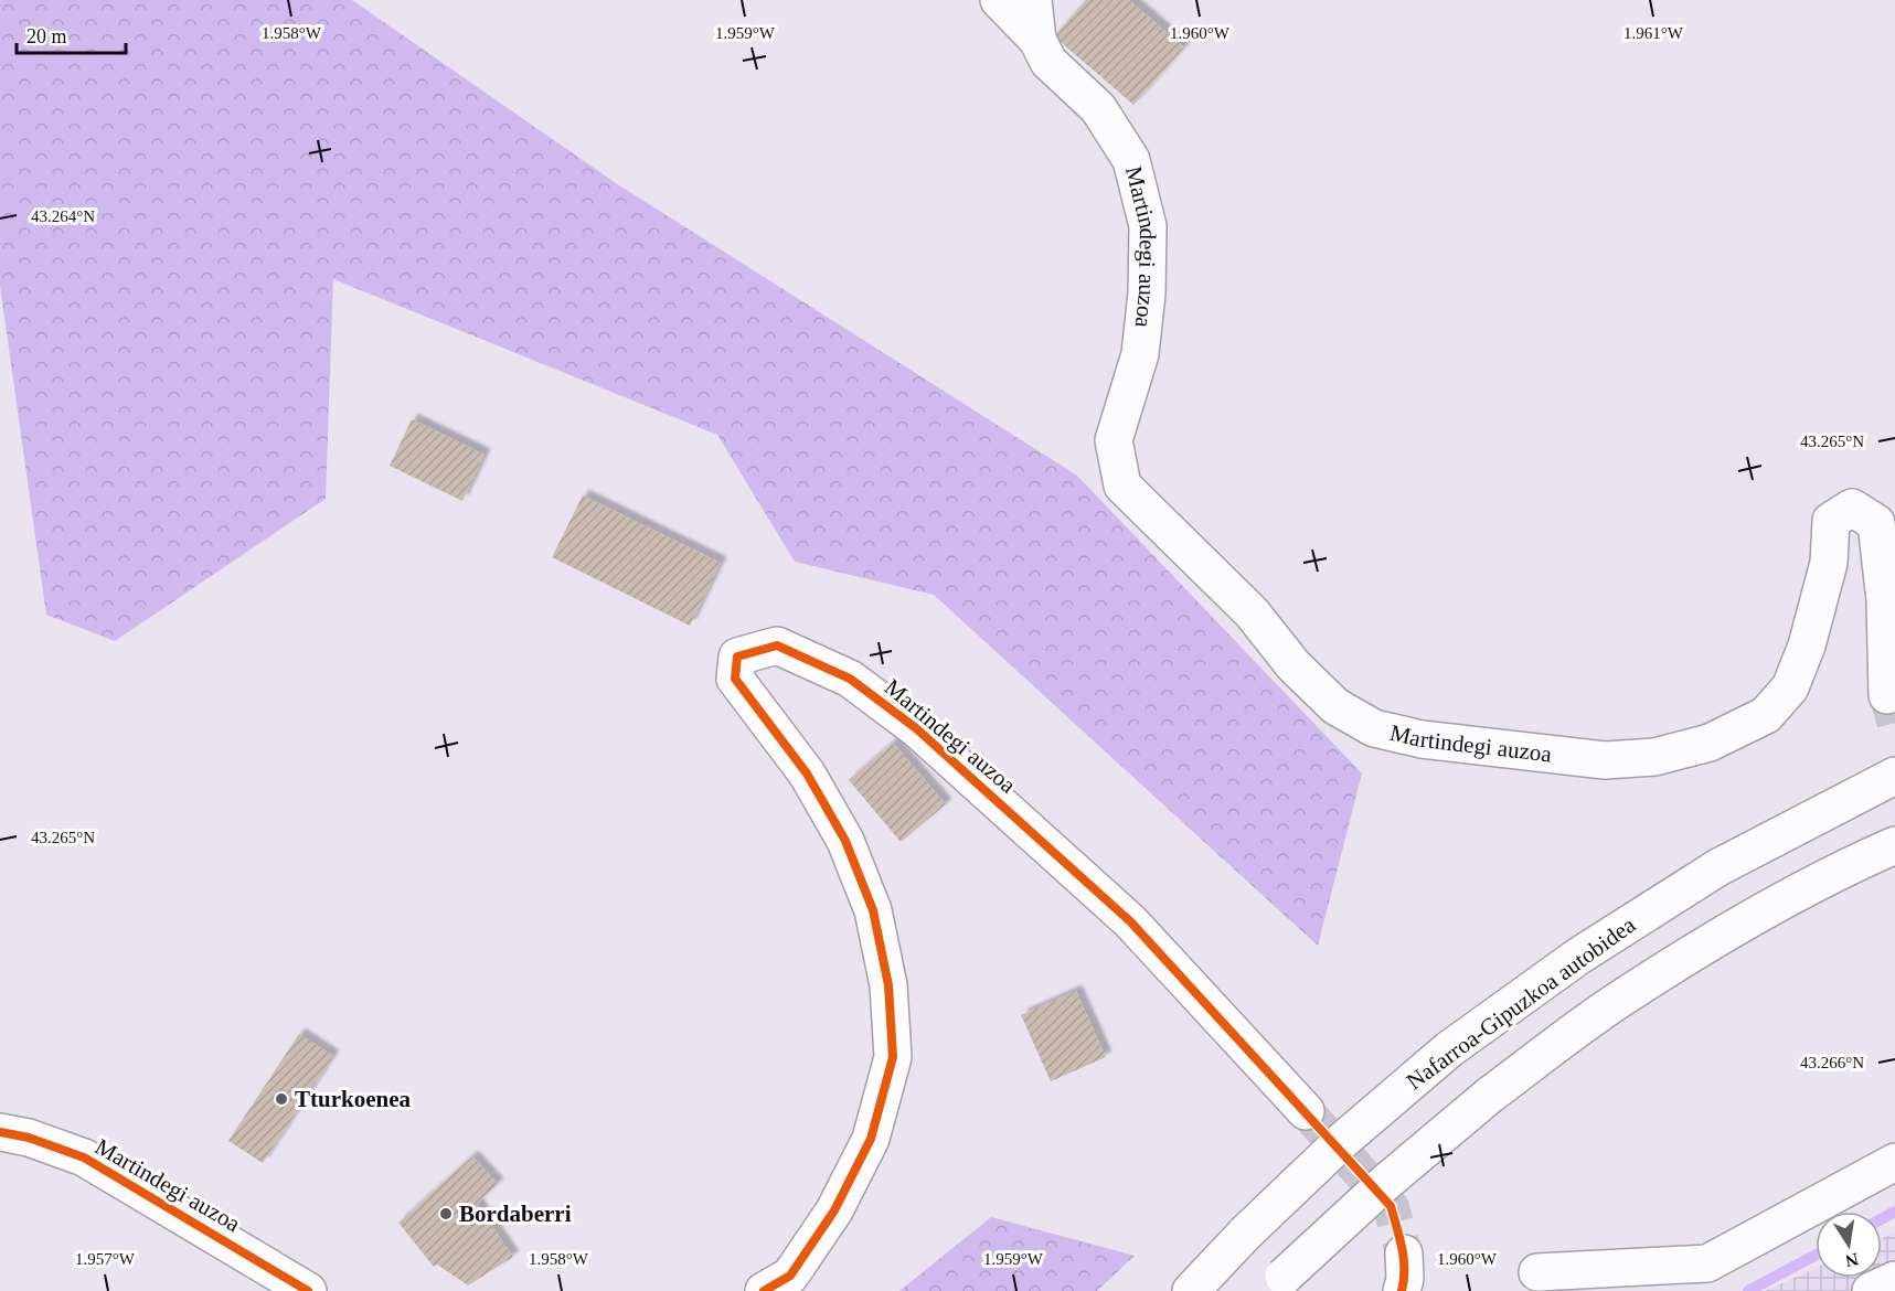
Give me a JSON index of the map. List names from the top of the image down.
{
  "streets": {
    "main road": ["Martindegi auzoa", "Nafarroa-Gipuzkoa autobidea"]
  },
  "places": ["Tturkoenea", "Bordaberri"],
  "scale_bar": "20 m",
  "north": "bottom",
  "coordinates": [
    "1.958°W",
    "1.959°W",
    "1.960°W",
    "1.961°W",
    "43.264°N",
    "43.265°N",
    "43.266°N",
    "1.957°W"
  ]
}
